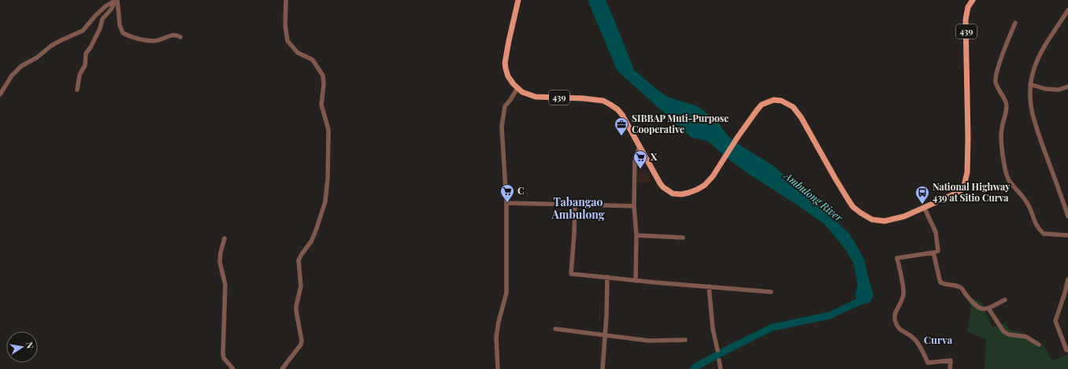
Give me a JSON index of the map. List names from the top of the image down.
{
  "streets": {
    "main road": ["439"]
  },
  "districts": ["Tabangao Ambulong", "Curva"],
  "water": ["Ambulong River"],
  "places": {
    "office": ["SIBBAP Muti-Purpose Cooperative"],
    "supermarket": ["X", "C"],
    "bus stop": ["National Highway 439 at Sitio Curva"]
  },
  "north": "right"
}
